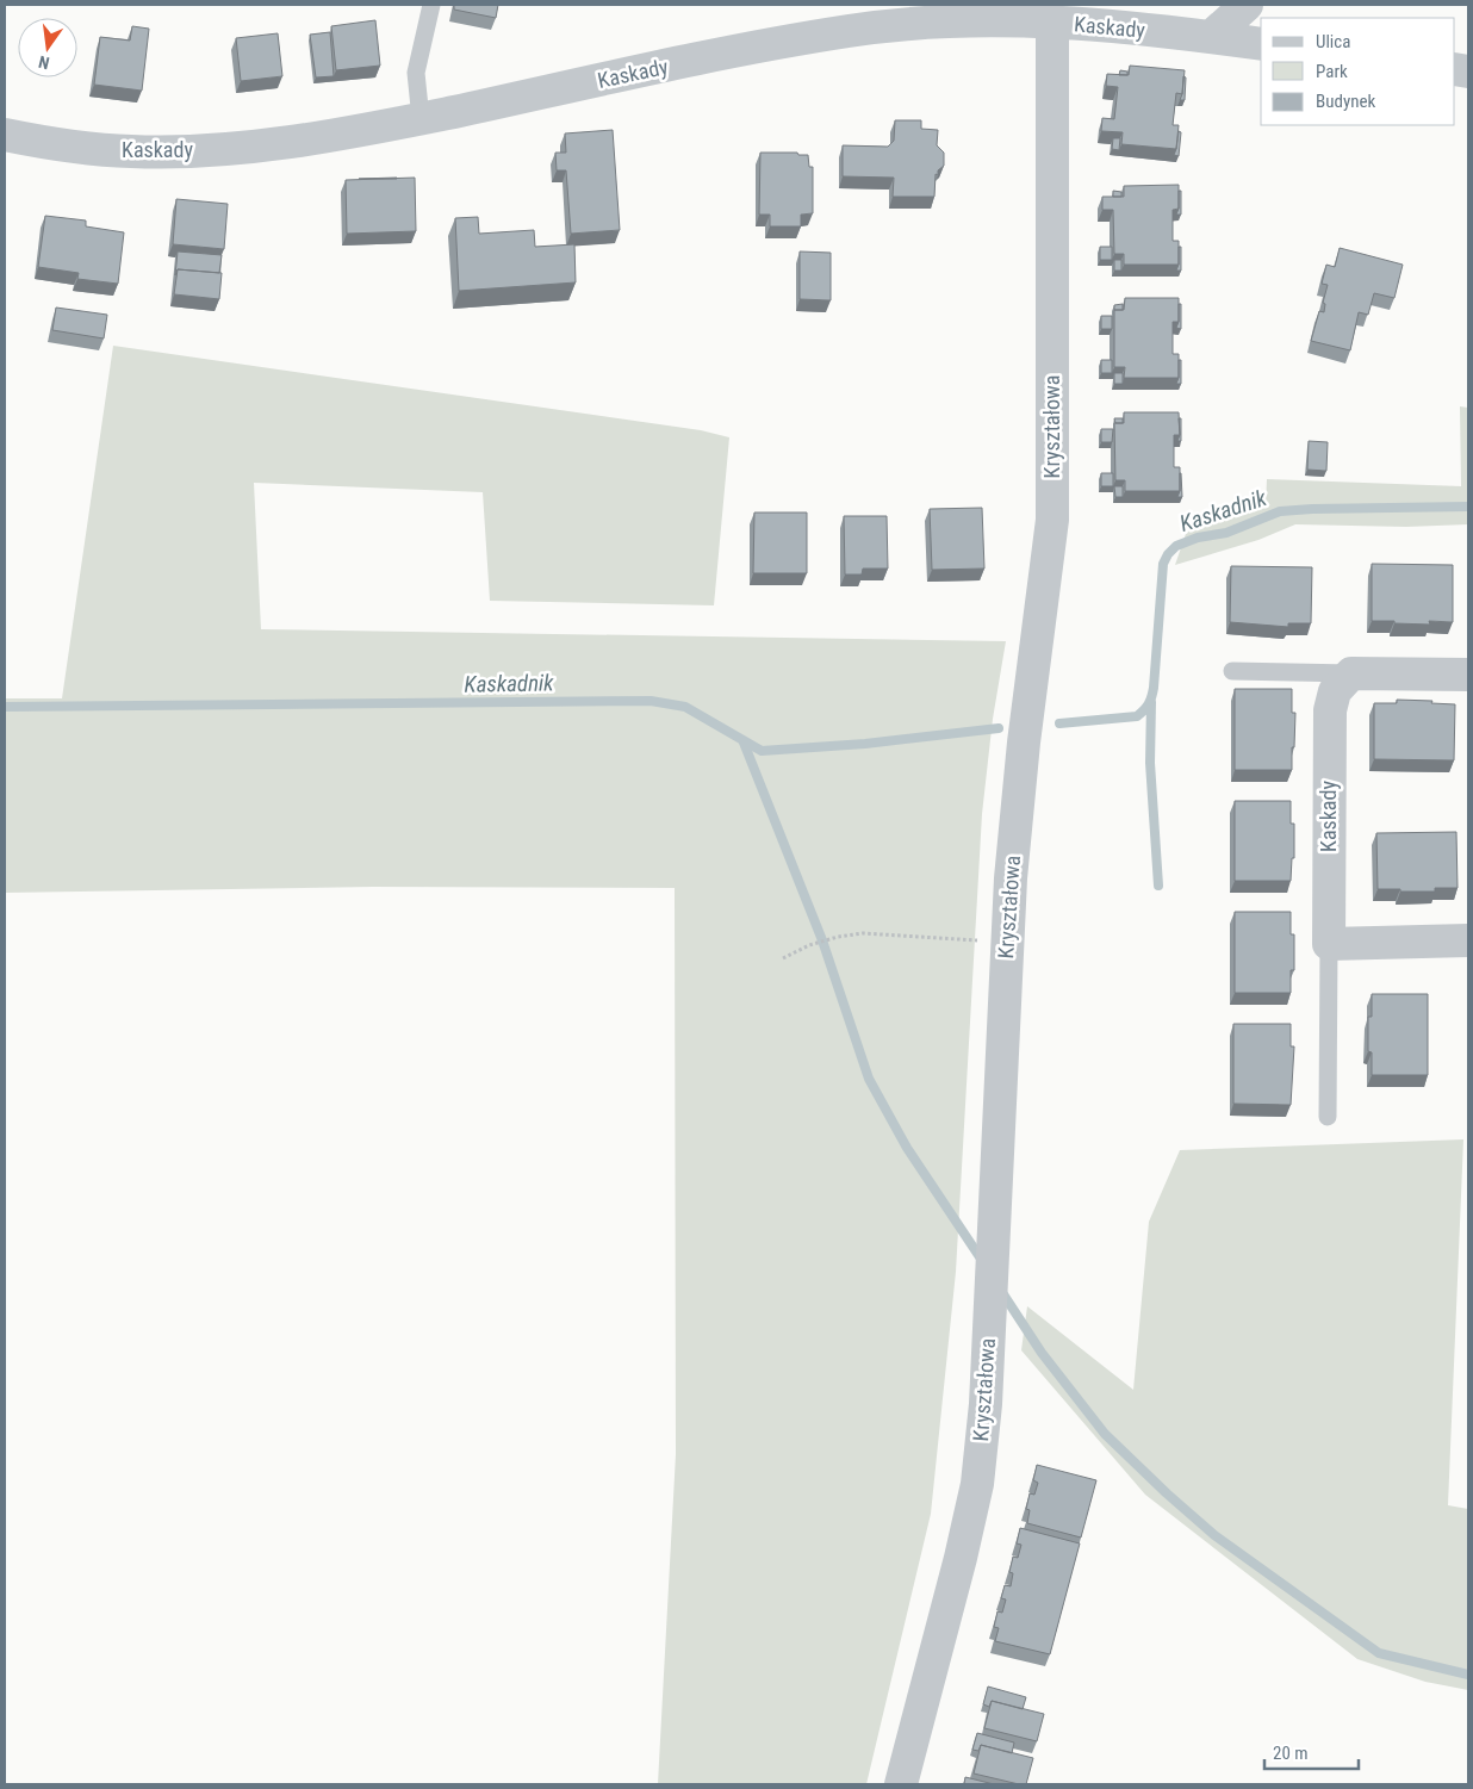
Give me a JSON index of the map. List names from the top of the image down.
{
  "streets": {
    "street": ["Kaskady", "Kryształowa"]
  },
  "crossings": [
    ["Kaskady", "Kryształowa"]
  ],
  "water": ["Kaskadnik"],
  "legend": ["Ulica", "Park", "Budynek"],
  "scale_bar": "20 m",
  "north": "bottom"
}
